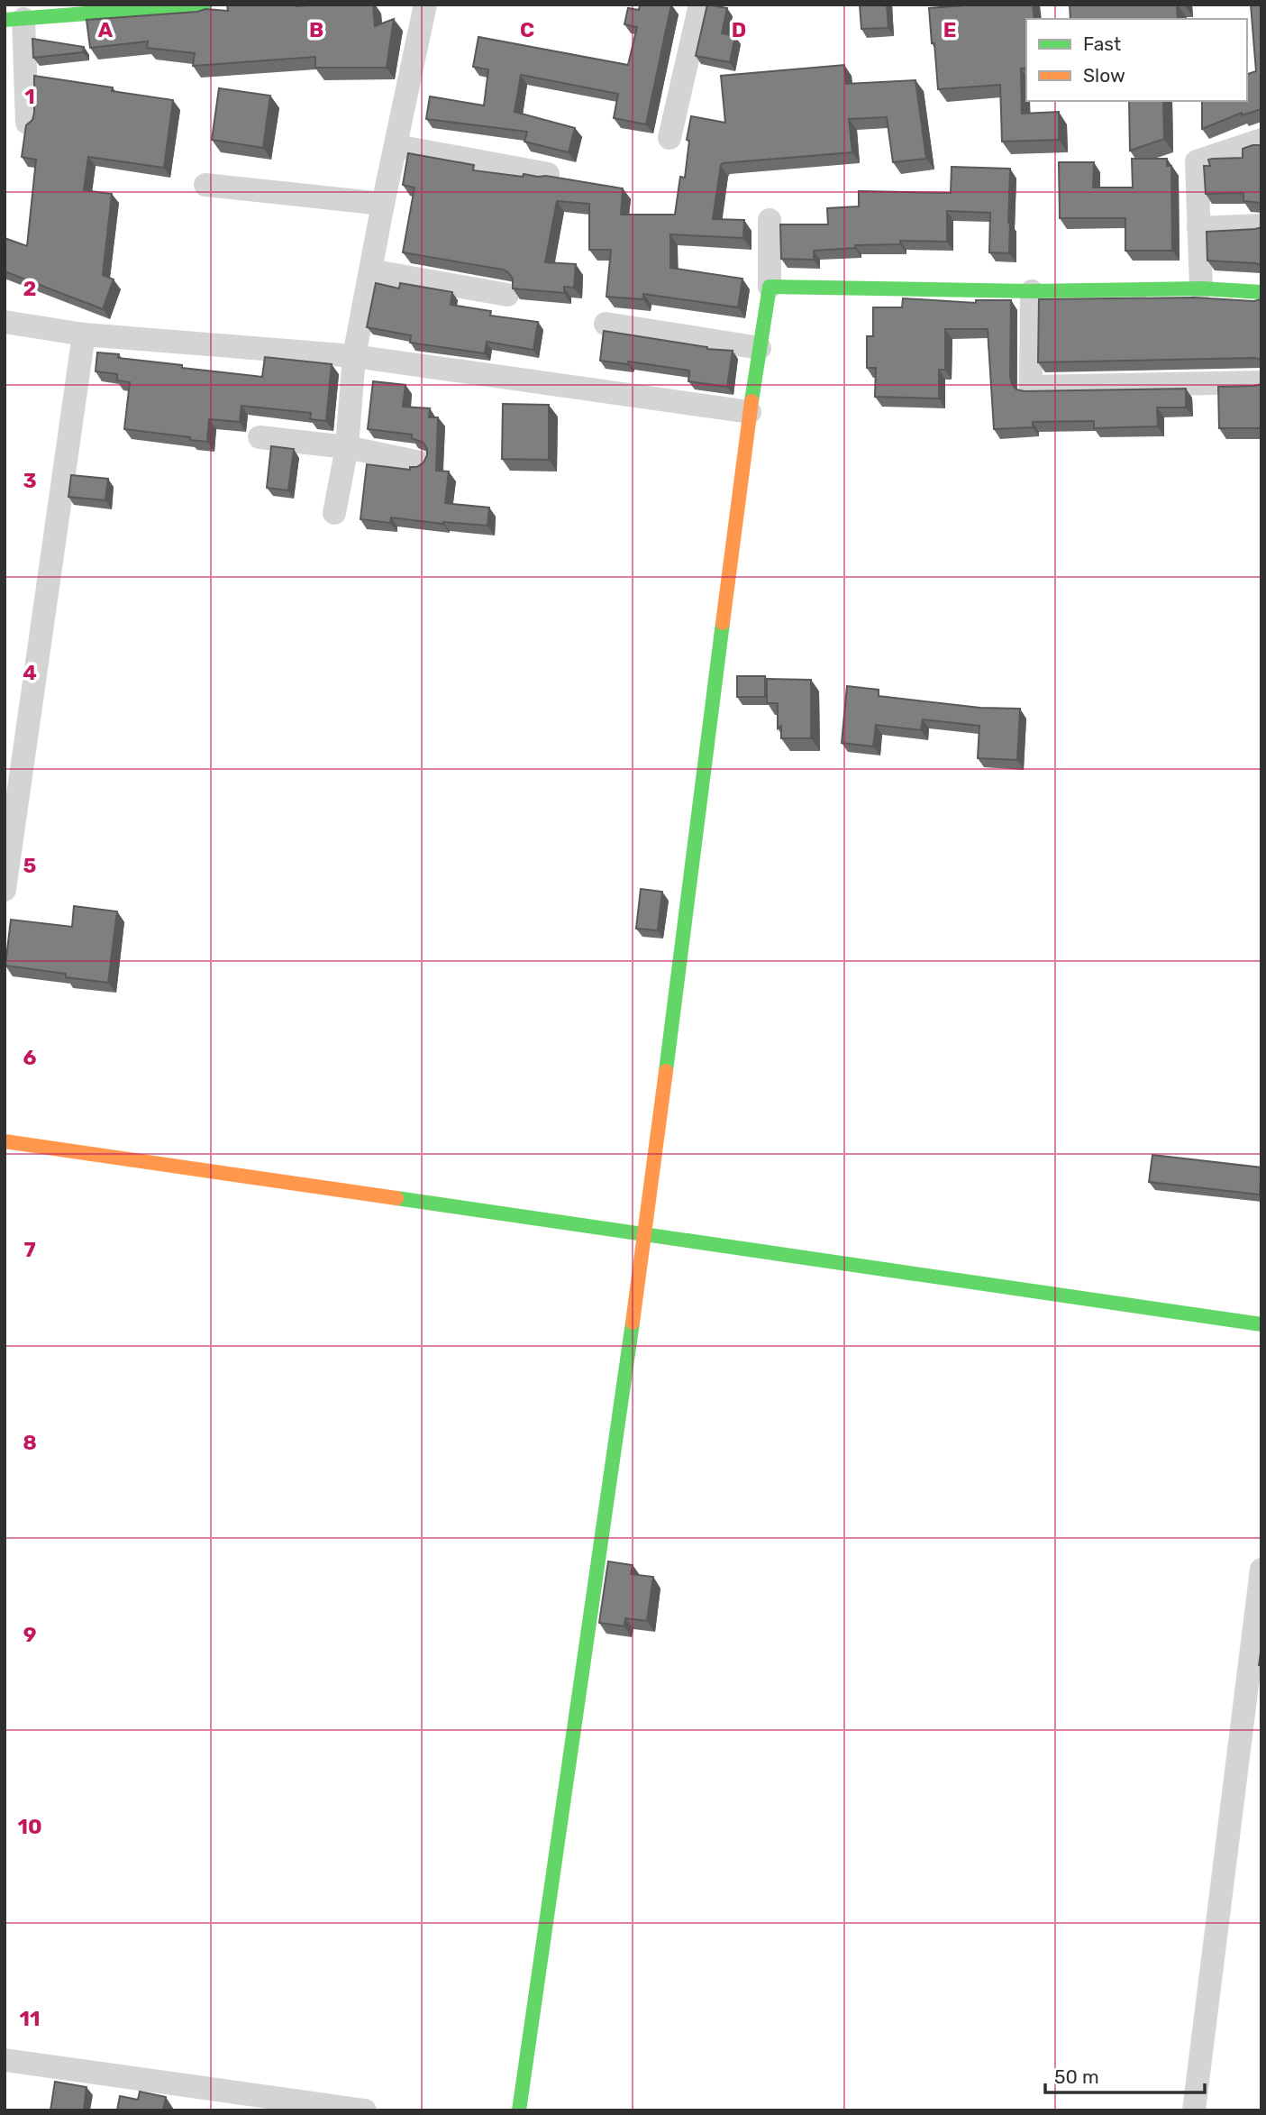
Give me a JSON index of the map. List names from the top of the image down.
{
  "legend": ["Fast", "Slow"],
  "scale_bar": "50 m",
  "grid": {
    "columns": [
      "A",
      "B",
      "C",
      "D",
      "E"
    ],
    "rows": [
      "1",
      "2",
      "3",
      "4",
      "5",
      "6",
      "7",
      "8",
      "9",
      "10",
      "11"
    ]
  }
}
